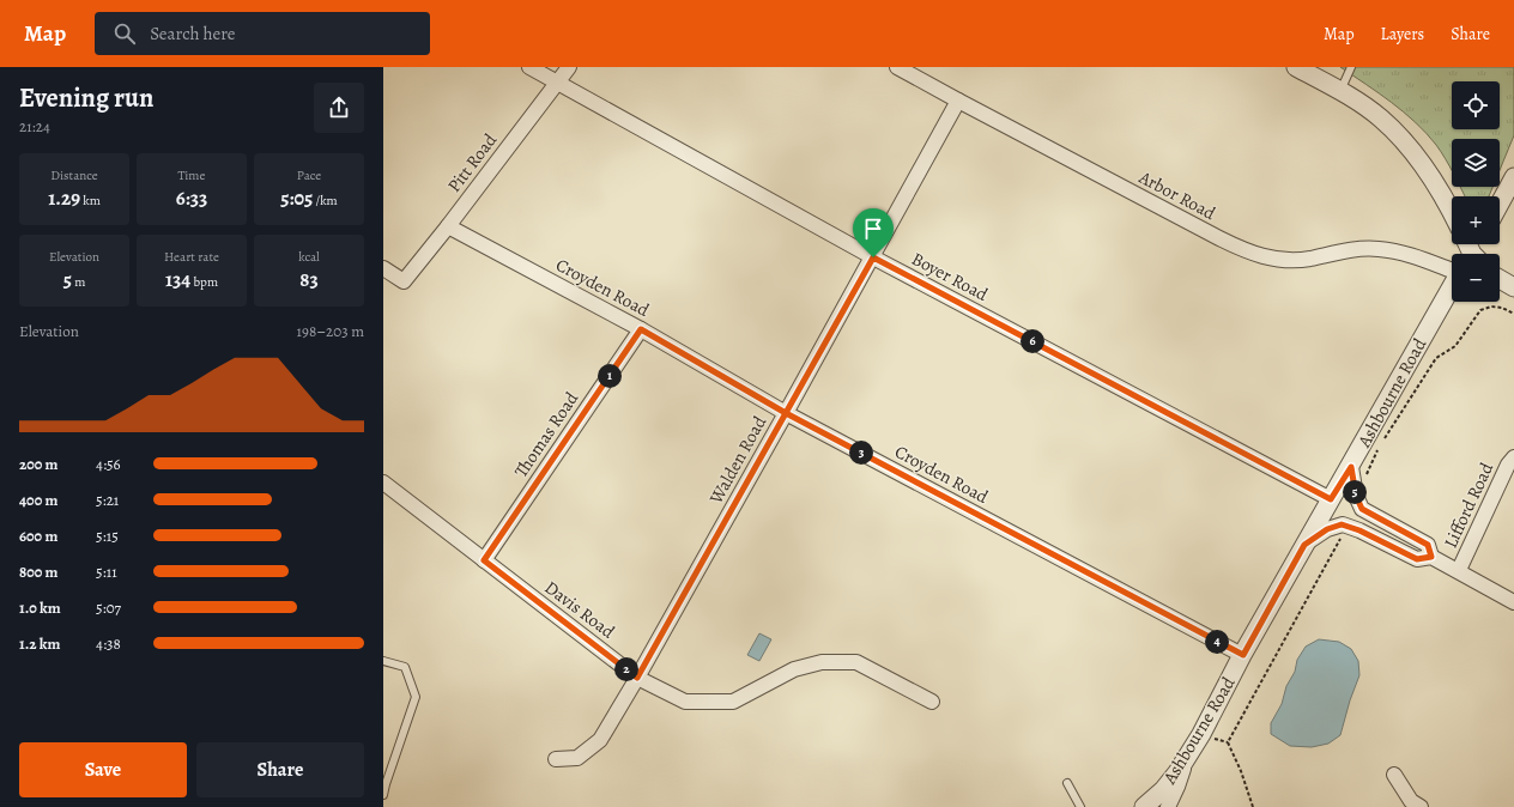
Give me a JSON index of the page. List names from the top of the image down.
{
  "streets": {
    "street": [
      "Pitt Road",
      "Arbor Road",
      "Boyer Road",
      "Croyden Road",
      "Ashbourne Road",
      "Thomas Road",
      "Walden Road",
      "Lifford Road",
      "Davis Road"
    ]
  },
  "crossings": [
    ["Pitt Road", "Boyer Road"],
    ["Pitt Road", "Croyden Road"],
    ["Arbor Road", "Walden Road"],
    ["Boyer Road", "Ashbourne Road"],
    ["Boyer Road", "Walden Road"],
    ["Croyden Road", "Ashbourne Road"],
    ["Croyden Road", "Thomas Road"],
    ["Croyden Road", "Walden Road"],
    ["Thomas Road", "Davis Road"],
    ["Walden Road", "Davis Road"]
  ],
  "page": {
    "header": "Map",
    "search": "Search here",
    "nav": ["Map", "Layers", "Share"],
    "heading": ["Evening run", "21:24"],
    "map_buttons": ["+", "−"],
    "stats": [
      ["Distance", "1.29 km"],
      ["Time", "6:33"],
      ["Pace", "5:05 /km"],
      ["Elevation", "5 m"],
      ["Heart rate", "134 bpm"],
      ["kcal", "83"]
    ],
    "chart": ["Elevation", "198–203 m"],
    "pins": [
      "6",
      "1",
      "3",
      "5",
      "4",
      "2"
    ],
    "list": [
      {
        "name": "200 m",
        "note": "4:56"
      },
      {
        "name": "400 m",
        "note": "5:21"
      },
      {
        "name": "600 m",
        "note": "5:15"
      },
      {
        "name": "800 m",
        "note": "5:11"
      },
      {
        "name": "1.0 km",
        "note": "5:07"
      },
      {
        "name": "1.2 km",
        "note": "4:38"
      }
    ],
    "buttons": ["Save", "Share"]
  }
}
